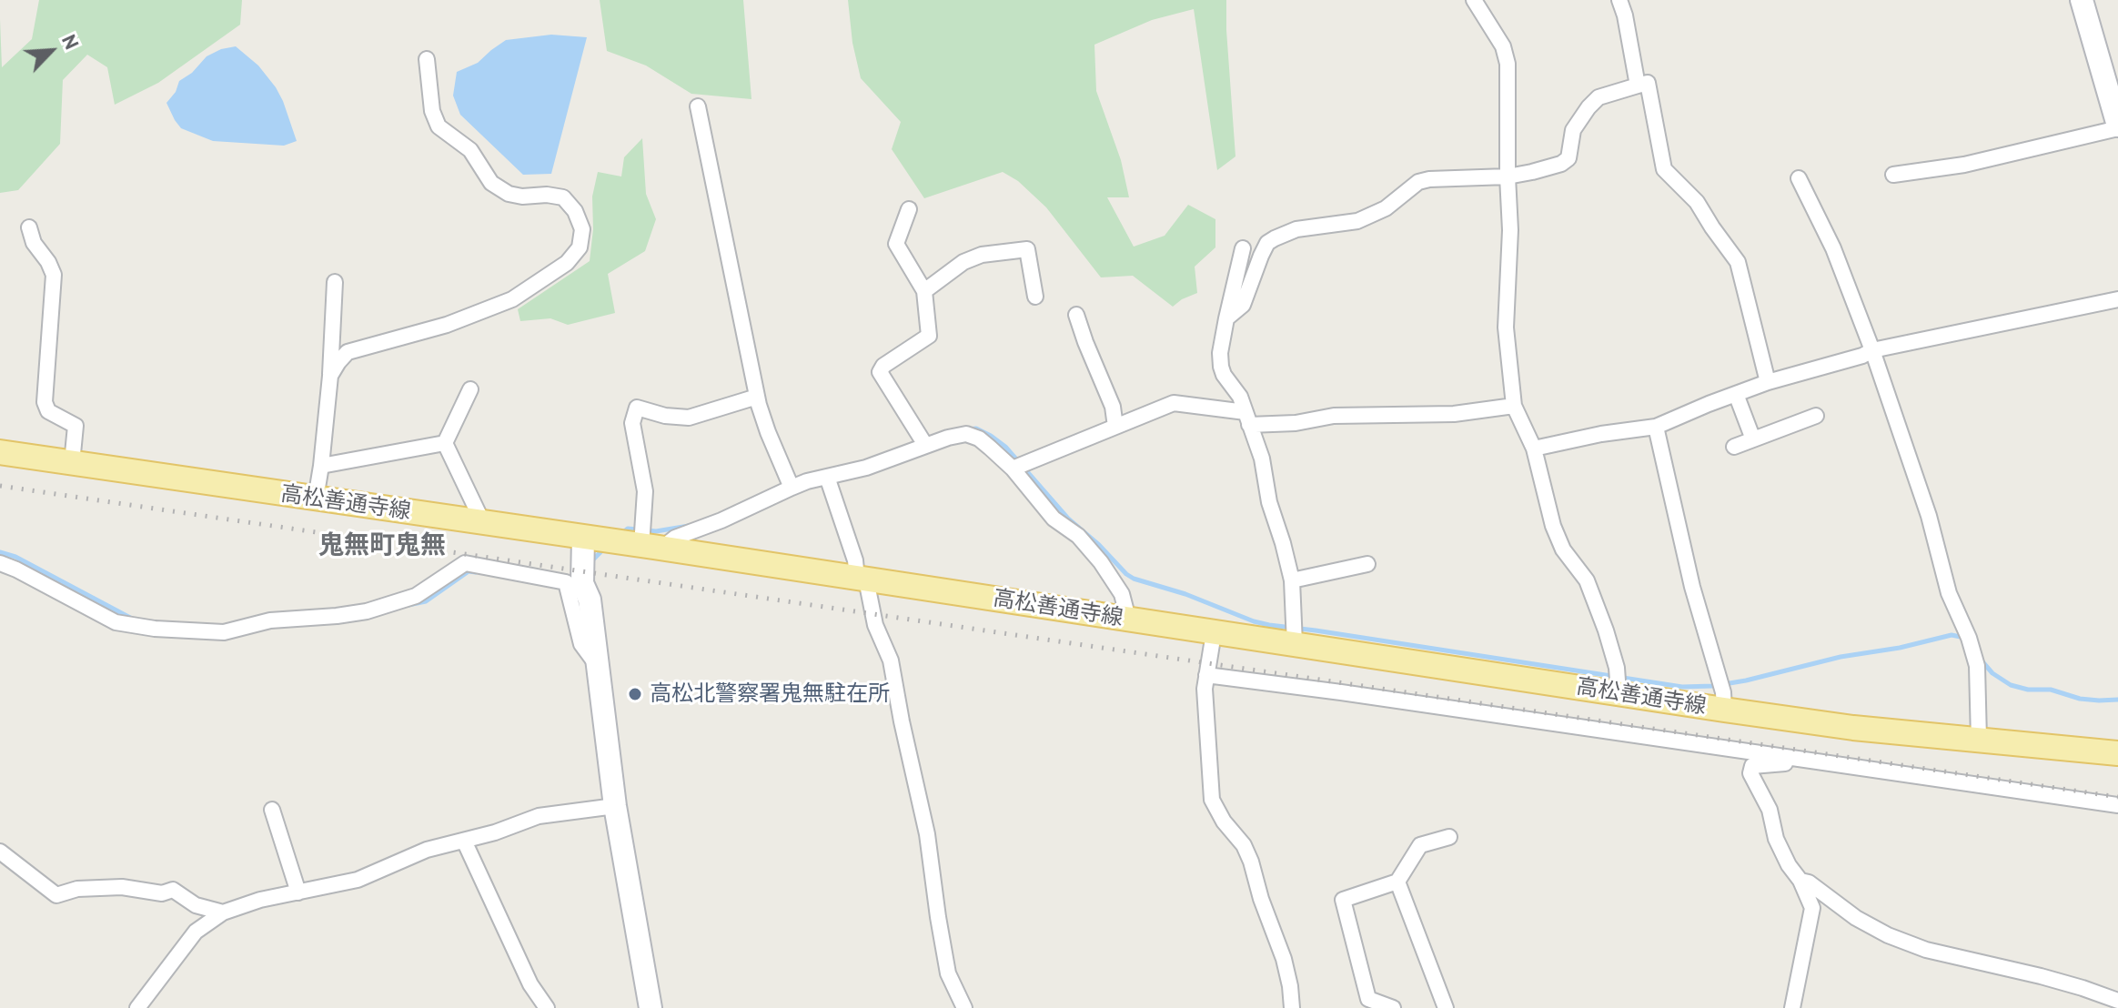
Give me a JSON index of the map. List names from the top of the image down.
{
  "streets": {
    "main road": ["高松善通寺線"]
  },
  "districts": ["鬼無町鬼無"],
  "places": ["高松北警察署鬼無駐在所"],
  "north": "top right"
}
